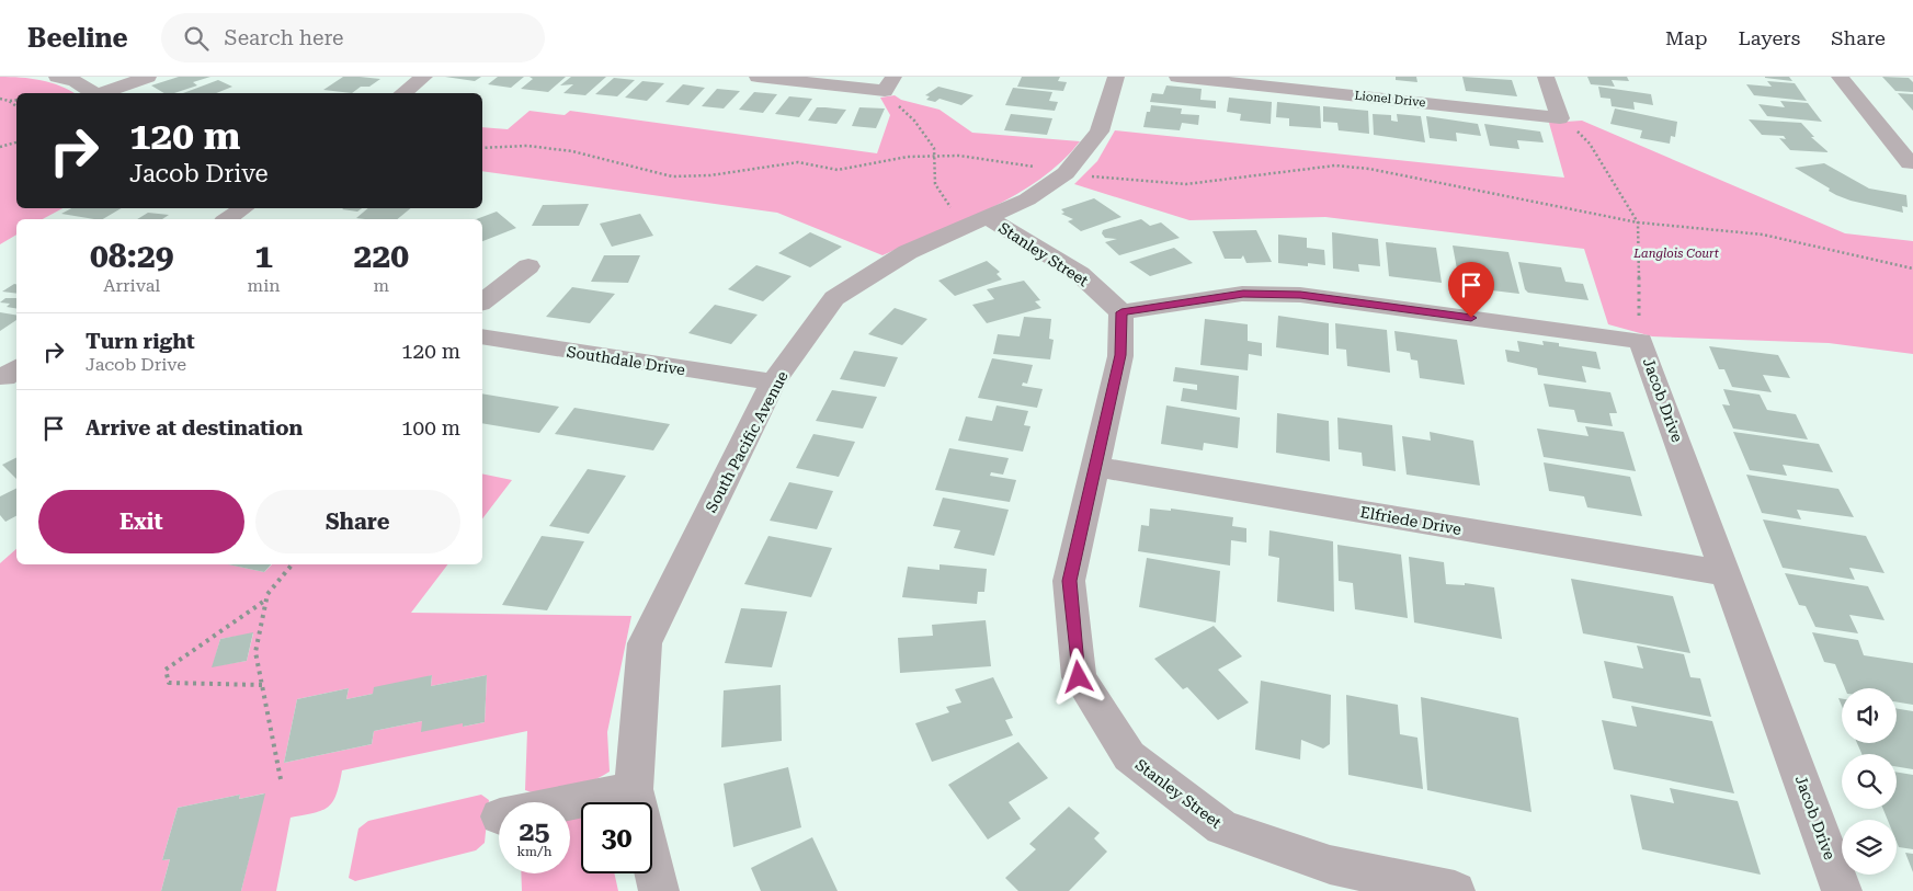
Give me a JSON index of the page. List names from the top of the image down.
{
  "streets": {
    "street": [
      "Lionel Drive",
      "Stanley Street",
      "Southdale Drive",
      "Jacob Drive",
      "South Pacific Avenue",
      "Elfriede Drive"
    ]
  },
  "crossings": [
    ["Stanley Street", "Jacob Drive"],
    ["Stanley Street", "South Pacific Avenue"],
    ["Stanley Street", "Elfriede Drive"],
    ["Southdale Drive", "South Pacific Avenue"],
    ["Jacob Drive", "Elfriede Drive"]
  ],
  "parks": ["Langlois Court"],
  "page": {
    "header": "Beeline",
    "search": "Search here",
    "nav": ["Map", "Layers", "Share"],
    "turn": ["120 m", "Jacob Drive"],
    "eta": [
      "08:29",
      "Arrival",
      "1",
      "min",
      "220",
      "m"
    ],
    "list": [
      {
        "name": "Turn right",
        "note": "Jacob Drive",
        "value": "120 m"
      },
      {
        "name": "Arrive at destination",
        "value": "100 m"
      }
    ],
    "buttons": ["Exit", "Share"],
    "speed": "25 km/h",
    "limit": "30"
  }
}
